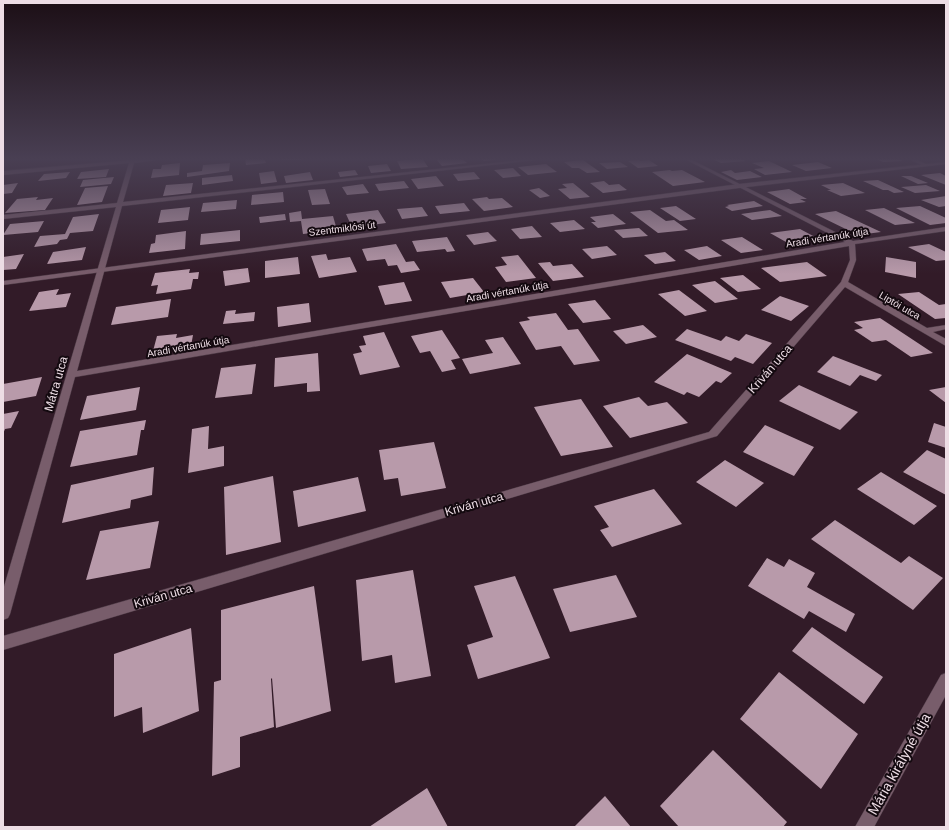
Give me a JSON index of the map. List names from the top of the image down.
{
  "streets": {
    "street": [
      "Szentmiklósi út",
      "Aradi vértanúk útja",
      "Liptói utca",
      "Kriván utca",
      "Mátra utca",
      "Mária királyné útja"
    ]
  },
  "crossings": [
    ["Szentmiklósi út", "Mátra utca"],
    ["Aradi vértanúk útja", "Kriván utca"],
    ["Aradi vértanúk útja", "Mátra utca"],
    ["Liptói utca", "Kriván utca"]
  ]
}
